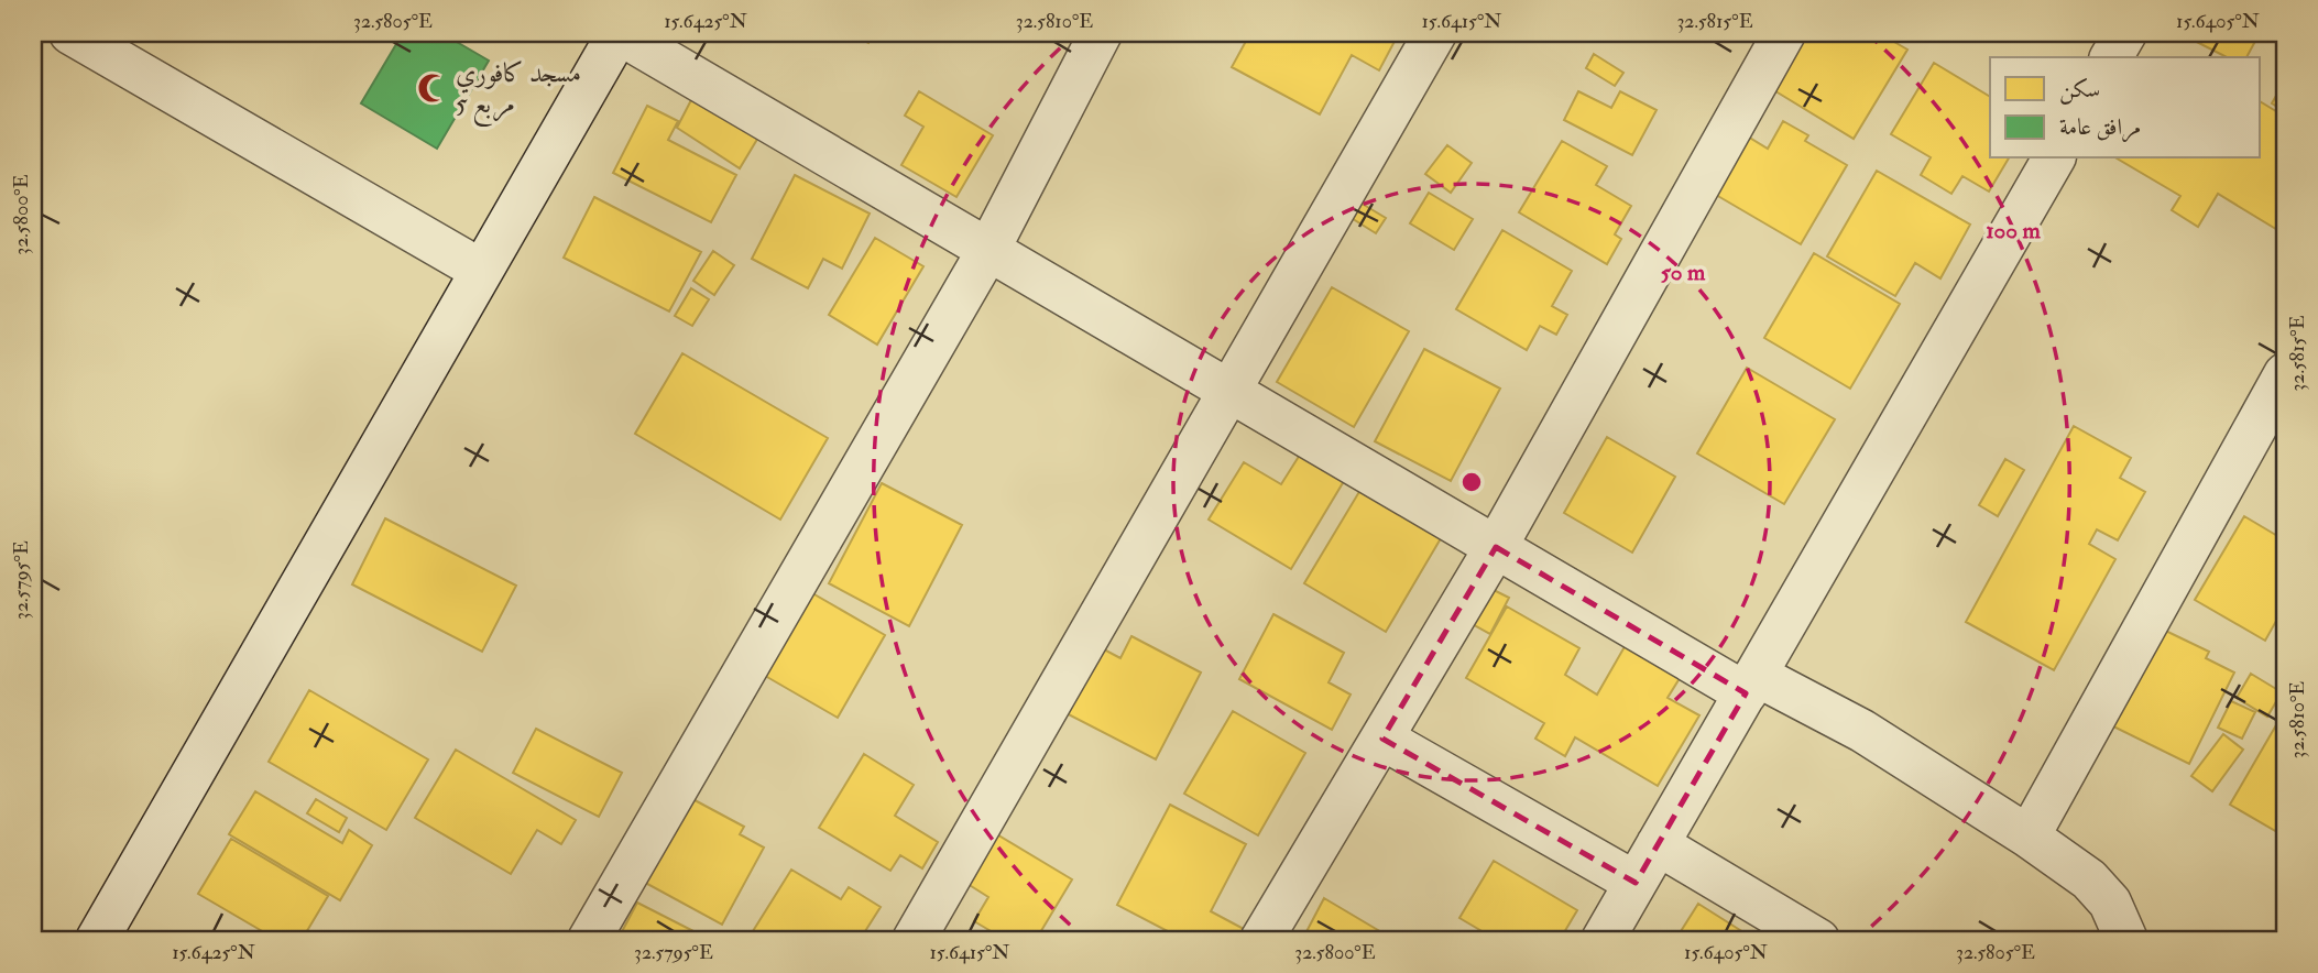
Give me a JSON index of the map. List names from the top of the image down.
{
  "places": {
    "mosque": ["مسجد كافوري مربع 5"]
  },
  "legend": ["سكن", "مرافق عامة"],
  "coordinates": [
    "32.5805°E",
    "15.6425°N",
    "32.5810°E",
    "15.6415°N",
    "32.5815°E",
    "15.6405°N",
    "32.5800°E",
    "32.5795°E"
  ],
  "rings": ["100 m", "50 m"]
}
